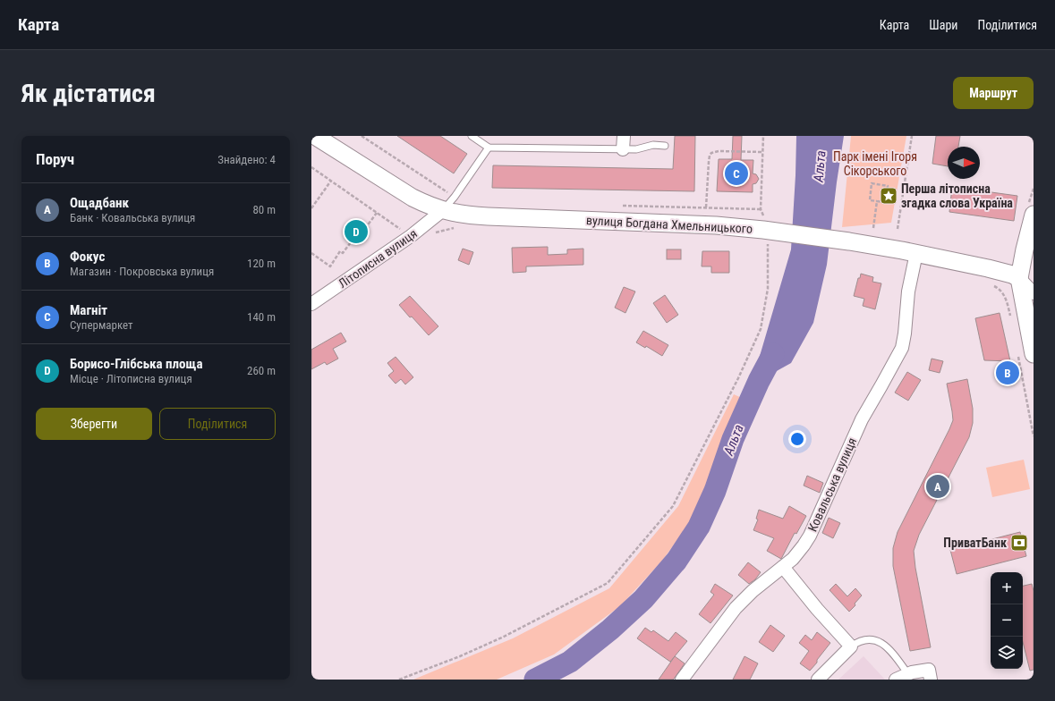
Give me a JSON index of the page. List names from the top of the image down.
{
  "streets": {
    "main road": ["вулиця Богдана Хмельницького"],
    "street": ["Літописна вулиця", "Ковальська вулиця"]
  },
  "crossings": [
    ["вулиця Богдана Хмельницького", "Літописна вулиця"],
    ["вулиця Богдана Хмельницького", "Ковальська вулиця"]
  ],
  "water": ["Альта"],
  "parks": ["Парк імені Ігоря Сікорського"],
  "places": {
    "place": ["Перша літописна згадка слова Україна"],
    "bank": ["ПриватБанк"]
  },
  "north": "right",
  "page": {
    "header": "Карта",
    "nav": ["Карта", "Шари", "Поділитися"],
    "buttons": [
      "Маршрут",
      ["Зберегти", "Поділитися"]
    ],
    "title": "Як дістатися",
    "heading": ["Поруч", "Знайдено: 4"],
    "pins": [
      "C",
      "D",
      "B",
      "A"
    ],
    "list": [
      {
        "mark": "A",
        "name": "Ощадбанк",
        "note": "Банк · Ковальська вулиця",
        "value": "80 m"
      },
      {
        "mark": "B",
        "name": "Фокус",
        "note": "Магазин · Покровська вулиця",
        "value": "120 m"
      },
      {
        "mark": "C",
        "name": "Магніт",
        "note": "Супермаркет",
        "value": "140 m"
      },
      {
        "mark": "D",
        "name": "Борисо-Глібська площа",
        "note": "Місце · Літописна вулиця",
        "value": "260 m"
      }
    ],
    "map_buttons": ["+", "−"]
  }
}
